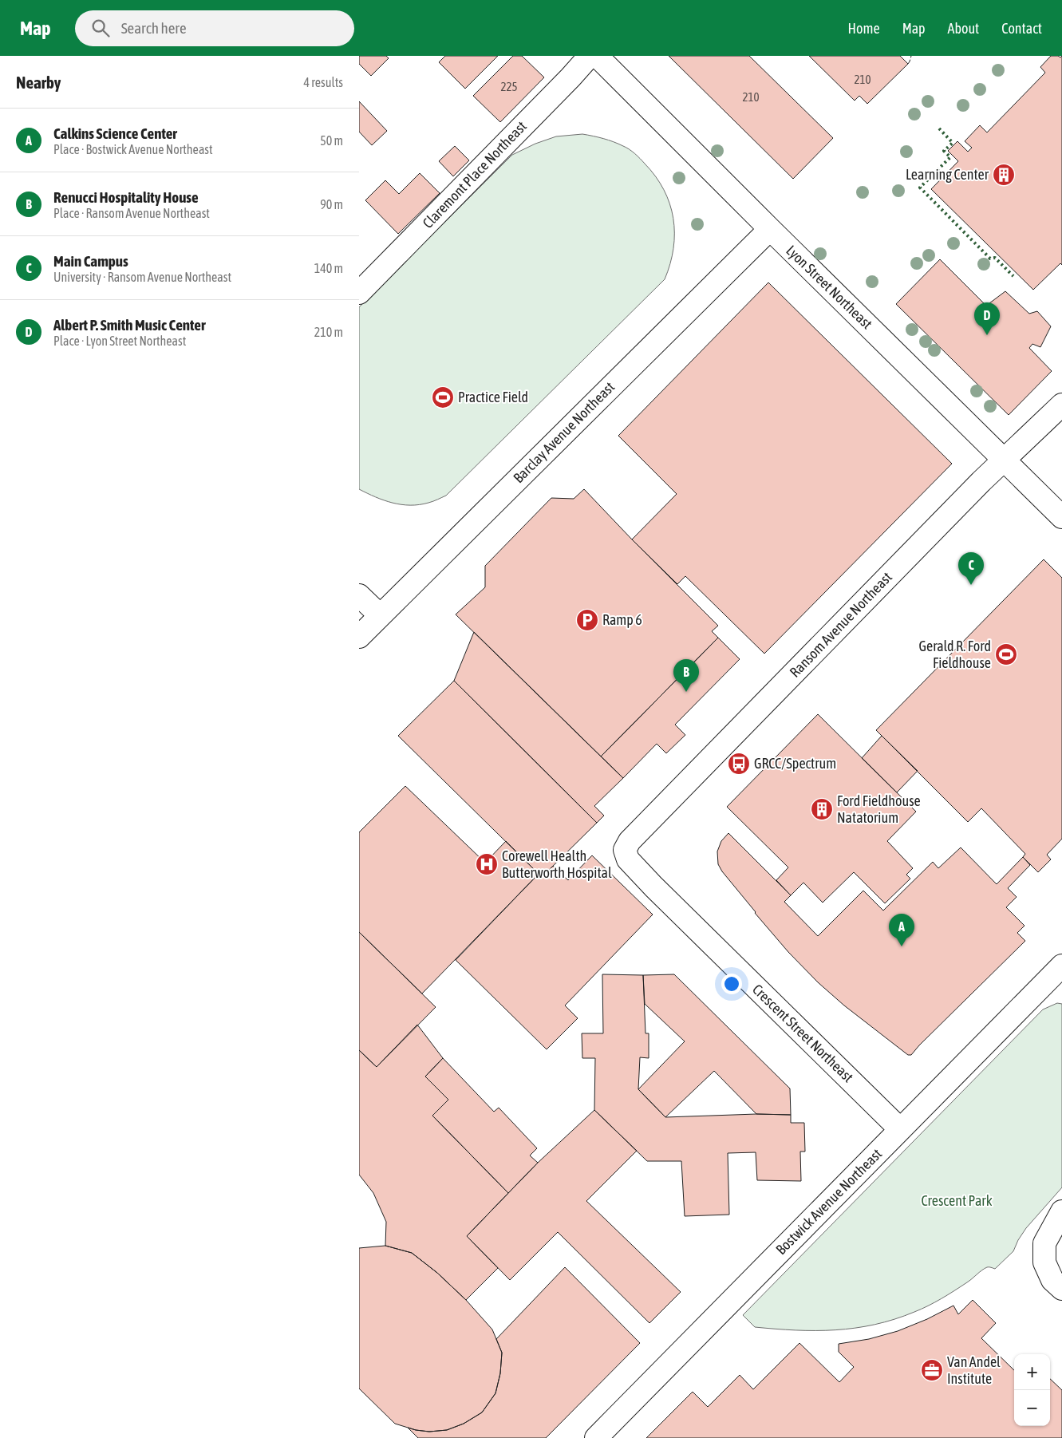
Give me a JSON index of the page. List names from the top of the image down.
{
  "streets": {
    "street": [
      "Claremont Place Northeast",
      "Lyon Street Northeast",
      "Barclay Avenue Northeast",
      "Ransom Avenue Northeast",
      "Crescent Street Northeast",
      "Bostwick Avenue Northeast"
    ]
  },
  "crossings": [
    ["Lyon Street Northeast", "Barclay Avenue Northeast"],
    ["Lyon Street Northeast", "Ransom Avenue Northeast"],
    ["Ransom Avenue Northeast", "Crescent Street Northeast"],
    ["Crescent Street Northeast", "Bostwick Avenue Northeast"]
  ],
  "parks": ["Crescent Park"],
  "places": {
    "building": ["Learning Center", "Ford Fieldhouse Natatorium"],
    "sports": ["Practice Field", "Gerald R. Ford Fieldhouse"],
    "parking": ["Ramp 6"],
    "bus stop": ["GRCC/Spectrum"],
    "hospital": ["Corewell Health Butterworth Hospital"],
    "office": ["Van Andel Institute"]
  },
  "house_numbers": ["210", "225", "210"],
  "page": {
    "header": "Map",
    "search": "Search here",
    "nav": [
      "Home",
      "Map",
      "About",
      "Contact"
    ],
    "heading": ["Nearby", "4 results"],
    "list": [
      {
        "mark": "A",
        "name": "Calkins Science Center",
        "note": "Place · Bostwick Avenue Northeast",
        "value": "50 m"
      },
      {
        "mark": "B",
        "name": "Renucci Hospitality House",
        "note": "Place · Ransom Avenue Northeast",
        "value": "90 m"
      },
      {
        "mark": "C",
        "name": "Main Campus",
        "note": "University · Ransom Avenue Northeast",
        "value": "140 m"
      },
      {
        "mark": "D",
        "name": "Albert P. Smith Music Center",
        "note": "Place · Lyon Street Northeast",
        "value": "210 m"
      }
    ],
    "pins": [
      "D",
      "C",
      "B",
      "A"
    ],
    "map_buttons": ["+", "−"]
  }
}
